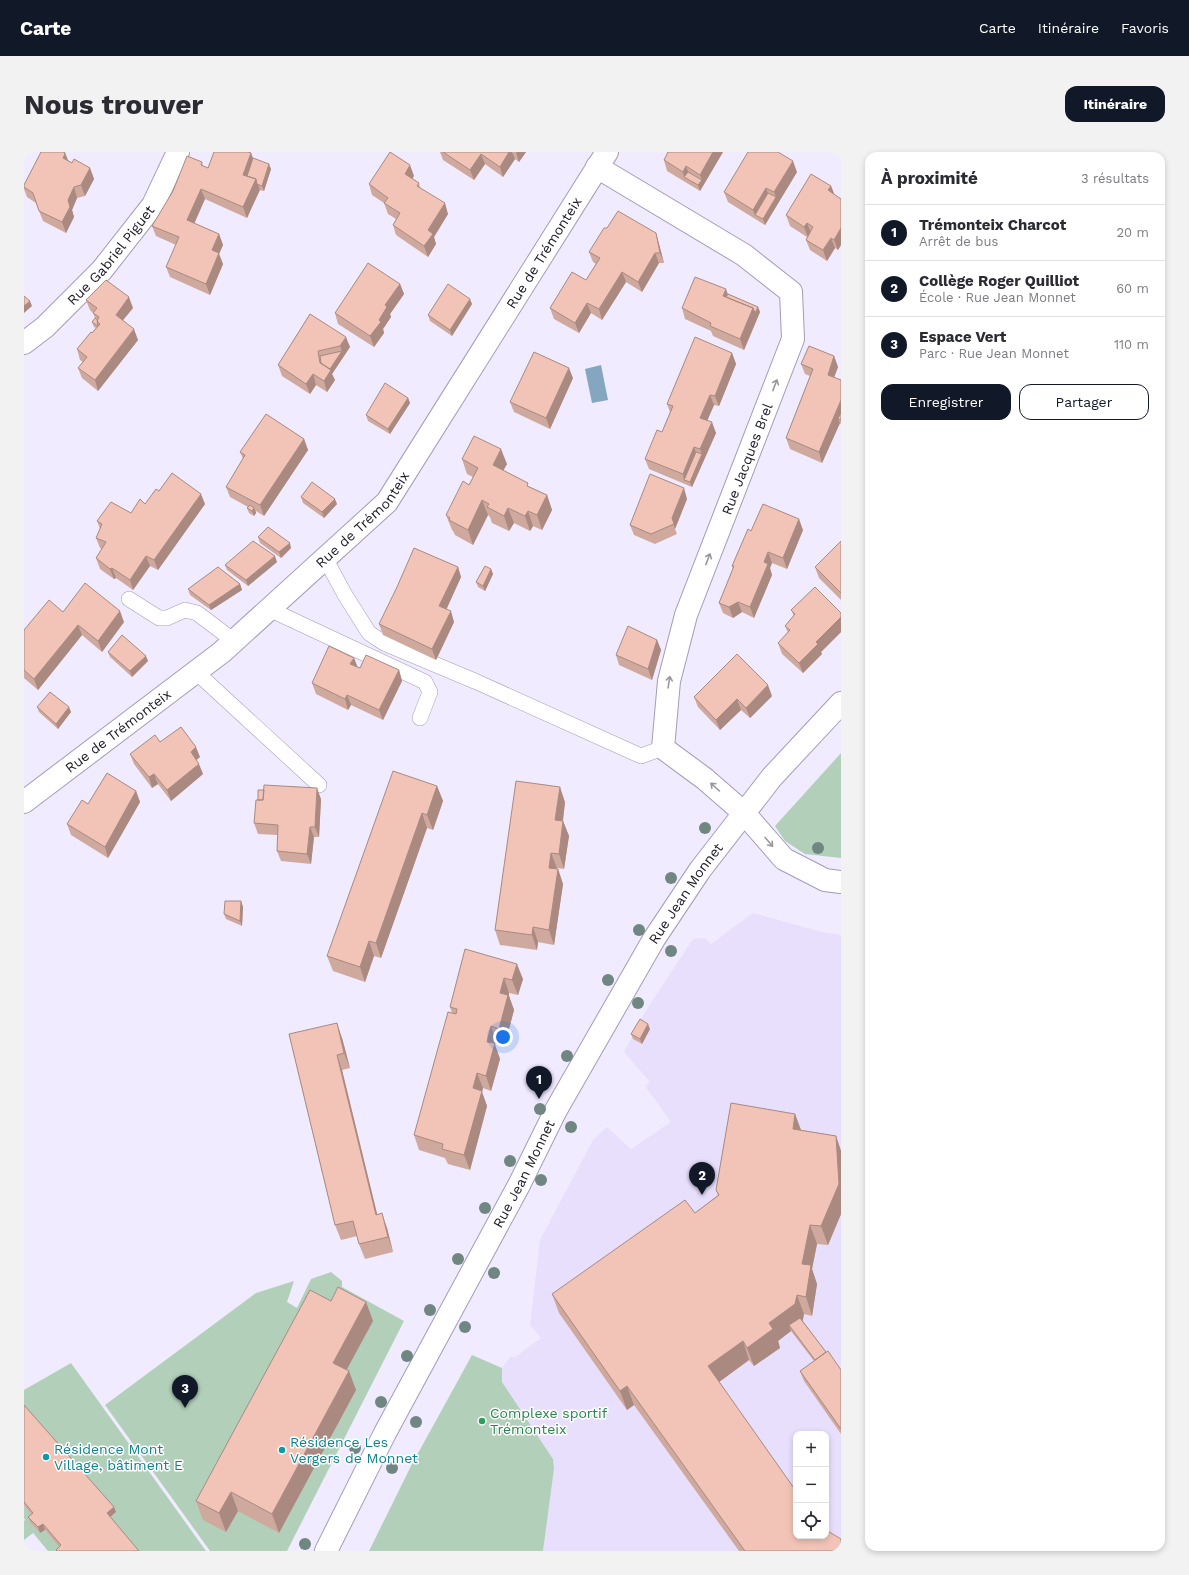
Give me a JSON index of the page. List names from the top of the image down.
{
  "streets": {
    "street": [
      "Rue de Trémonteix",
      "Rue Gabriel Piguet",
      "Rue Jacques Brel",
      "Rue Jean Monnet"
    ]
  },
  "crossings": [
    ["Rue de Trémonteix", "Rue Jacques Brel"]
  ],
  "one_way": ["Rue Jacques Brel"],
  "places": ["Complexe sportif Trémonteix", "Résidence Les Vergers de Monnet", "Résidence Mont Village, bâtiment E"],
  "page": {
    "header": "Carte",
    "nav": ["Carte", "Itinéraire", "Favoris"],
    "buttons": [
      "Itinéraire",
      ["Enregistrer", "Partager"]
    ],
    "title": "Nous trouver",
    "heading": ["À proximité", "3 résultats"],
    "list": [
      {
        "mark": "1",
        "name": "Trémonteix Charcot",
        "note": "Arrêt de bus",
        "value": "20 m"
      },
      {
        "mark": "2",
        "name": "Collège Roger Quilliot",
        "note": "École · Rue Jean Monnet",
        "value": "60 m"
      },
      {
        "mark": "3",
        "name": "Espace Vert",
        "note": "Parc · Rue Jean Monnet",
        "value": "110 m"
      }
    ],
    "pins": ["1", "2", "3"],
    "map_buttons": ["+", "−"]
  }
}
